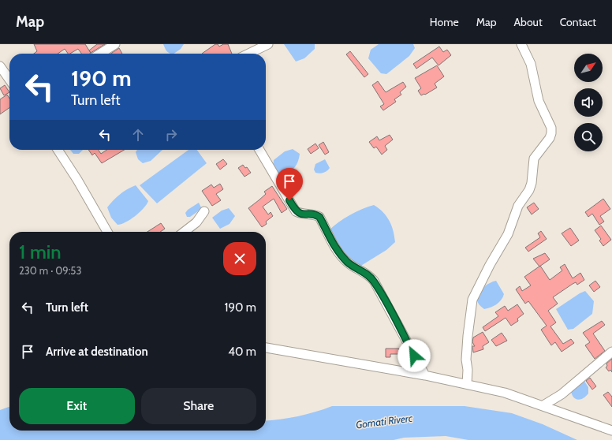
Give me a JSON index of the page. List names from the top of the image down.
{
  "water": ["Gomati Riverc"],
  "north": "top right",
  "page": {
    "header": "Map",
    "nav": [
      "Home",
      "Map",
      "About",
      "Contact"
    ],
    "turn": ["190 m", "Turn left"],
    "heading": ["1 min", "230 m · 09:53"],
    "list": [
      {
        "name": "Turn left",
        "value": "190 m"
      },
      {
        "name": "Arrive at destination",
        "value": "40 m"
      }
    ],
    "buttons": ["Exit", "Share"]
  }
}
